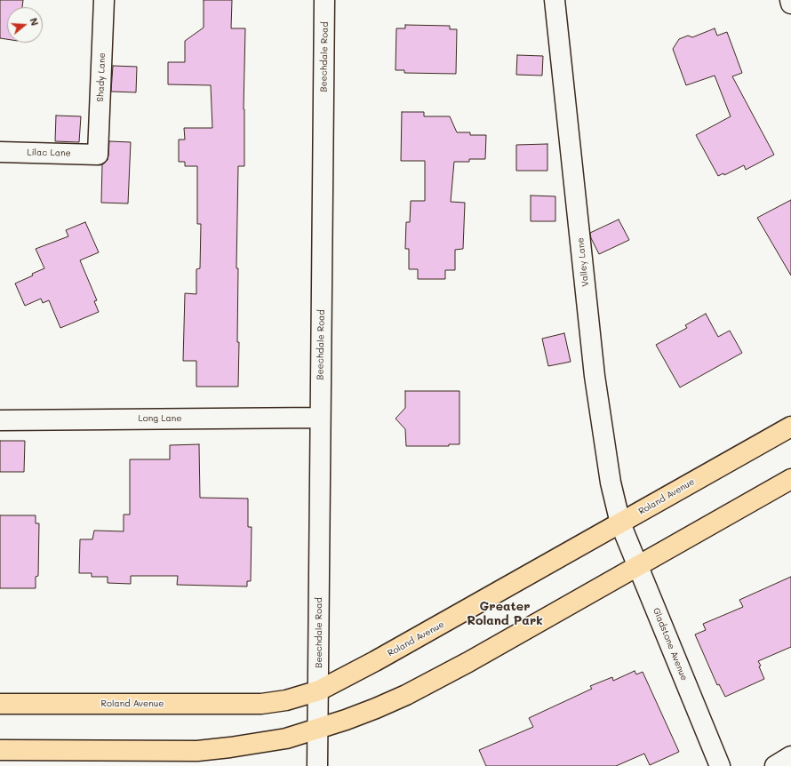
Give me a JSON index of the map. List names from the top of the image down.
{
  "streets": {
    "main road": ["Roland Avenue"],
    "street": [
      "Beechdale Road",
      "Shady Lane",
      "Lilac Lane",
      "Valley Lane",
      "Long Lane",
      "Gladstone Avenue"
    ]
  },
  "crossings": [
    ["Beechdale Road", "Long Lane"],
    ["Beechdale Road", "Roland Avenue"],
    ["Shady Lane", "Lilac Lane"],
    ["Valley Lane", "Roland Avenue"],
    ["Valley Lane", "Gladstone Avenue"],
    ["Roland Avenue", "Gladstone Avenue"]
  ],
  "districts": ["Greater Roland Park"],
  "north": "right"
}
